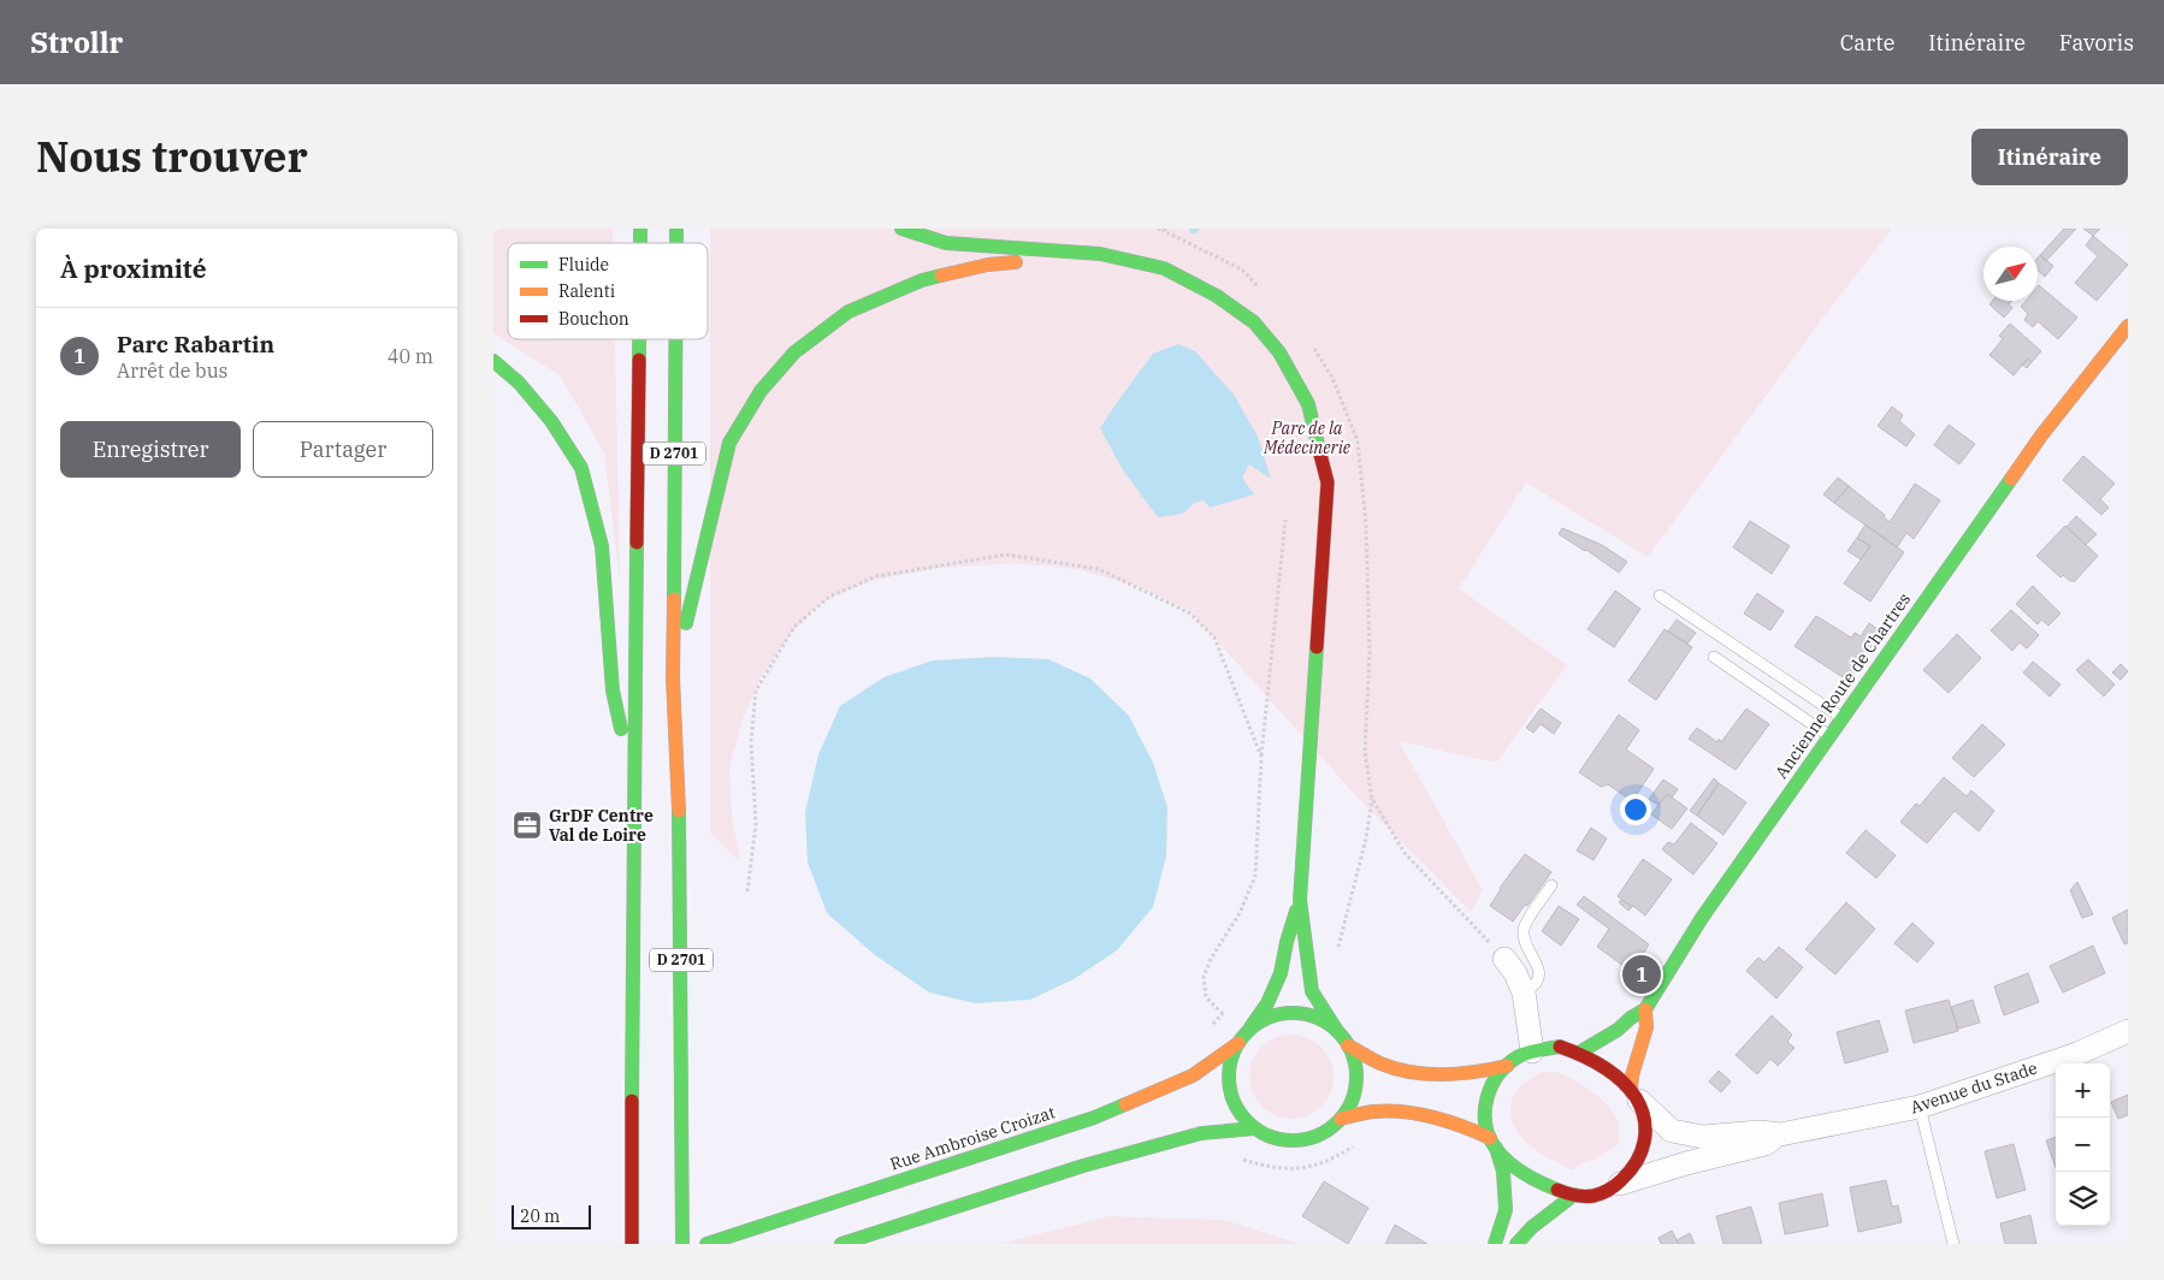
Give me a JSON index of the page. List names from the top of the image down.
{
  "streets": {
    "main road": ["D 2701", "Ancienne Route de Chartres", "Rue Ambroise Croizat"],
    "street": ["Avenue du Stade"]
  },
  "crossings": [
    ["Ancienne Route de Chartres", "Avenue du Stade"]
  ],
  "parks": ["Parc de la Médecinerie"],
  "places": {
    "office": ["GrDF Centre Val de Loire"]
  },
  "legend": ["Fluide", "Ralenti", "Bouchon"],
  "scale_bar": "20 m",
  "north": "top right",
  "page": {
    "header": "Strollr",
    "nav": ["Carte", "Itinéraire", "Favoris"],
    "title": "Nous trouver",
    "buttons": [
      "Itinéraire",
      ["Enregistrer", "Partager"]
    ],
    "heading": "À proximité",
    "list": [
      {
        "mark": "1",
        "name": "Parc Rabartin",
        "note": "Arrêt de bus",
        "value": "40 m"
      }
    ],
    "pins": "1",
    "map_buttons": ["+", "−"],
    "scale": "20 m"
  }
}
